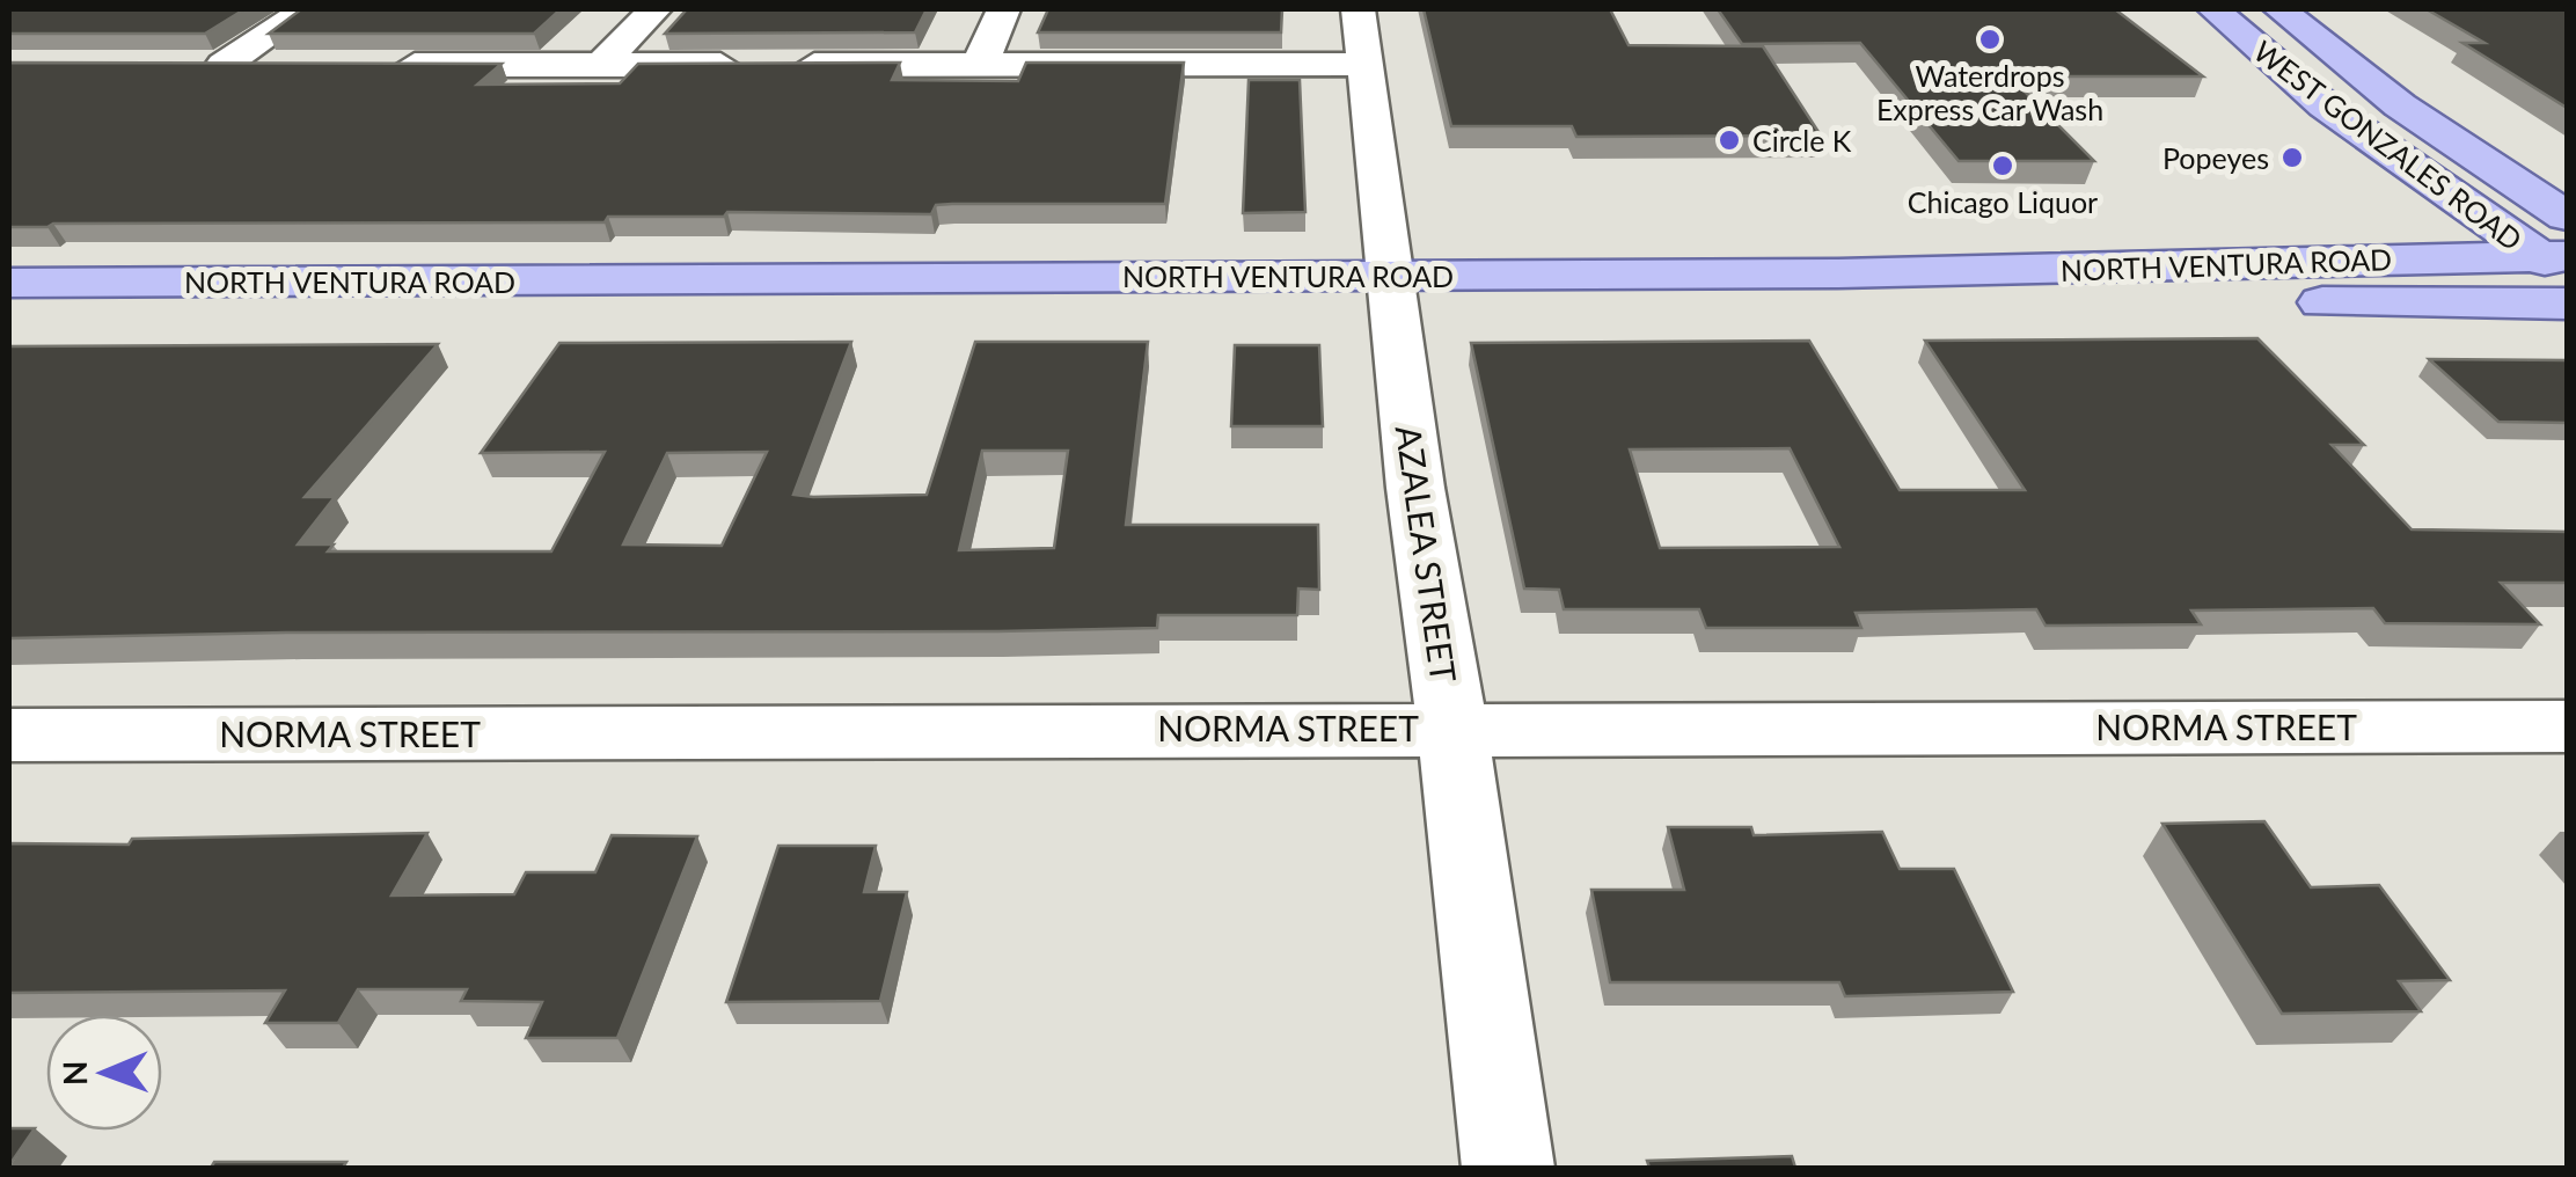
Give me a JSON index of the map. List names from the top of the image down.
{
  "streets": {
    "main road": ["WEST GONZALES ROAD", "NORTH VENTURA ROAD"],
    "street": ["AZALEA STREET", "NORMA STREET"]
  },
  "crossings": [
    ["WEST GONZALES ROAD", "NORTH VENTURA ROAD"],
    ["NORTH VENTURA ROAD", "AZALEA STREET"],
    ["AZALEA STREET", "NORMA STREET"]
  ],
  "places": [
    "Waterdrops Express Car Wash",
    "Circle K",
    "Popeyes",
    "Chicago Liquor"
  ],
  "north": "left"
}
